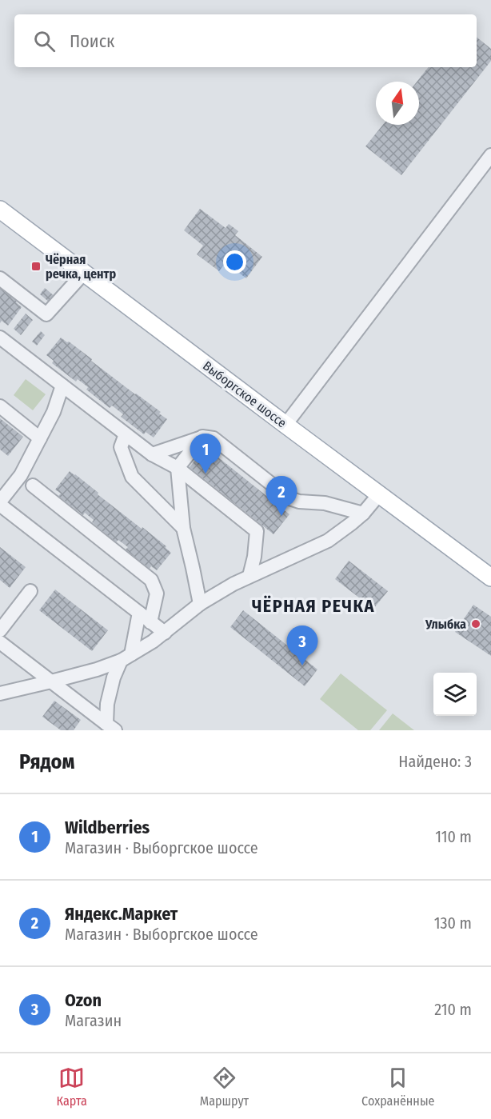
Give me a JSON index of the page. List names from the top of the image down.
{
  "streets": {
    "main road": ["Выборгское шоссе"]
  },
  "districts": ["ЧЁРНАЯ РЕЧКА"],
  "places": {
    "transit": ["Чёрная речка, центр"],
    "other": ["Улыбка"]
  },
  "north": "top",
  "page": {
    "search": "Поиск",
    "pins": ["1", "2", "3"],
    "heading": ["Рядом", "Найдено: 3"],
    "list": [
      {
        "mark": "1",
        "name": "Wildberries",
        "note": "Магазин · Выборгское шоссе",
        "value": "110 m"
      },
      {
        "mark": "2",
        "name": "Яндекс.Маркет",
        "note": "Магазин · Выборгское шоссе",
        "value": "130 m"
      },
      {
        "mark": "3",
        "name": "Ozon",
        "note": "Магазин",
        "value": "210 m"
      }
    ],
    "nav": ["Карта", "Маршрут", "Сохранённые"]
  }
}
